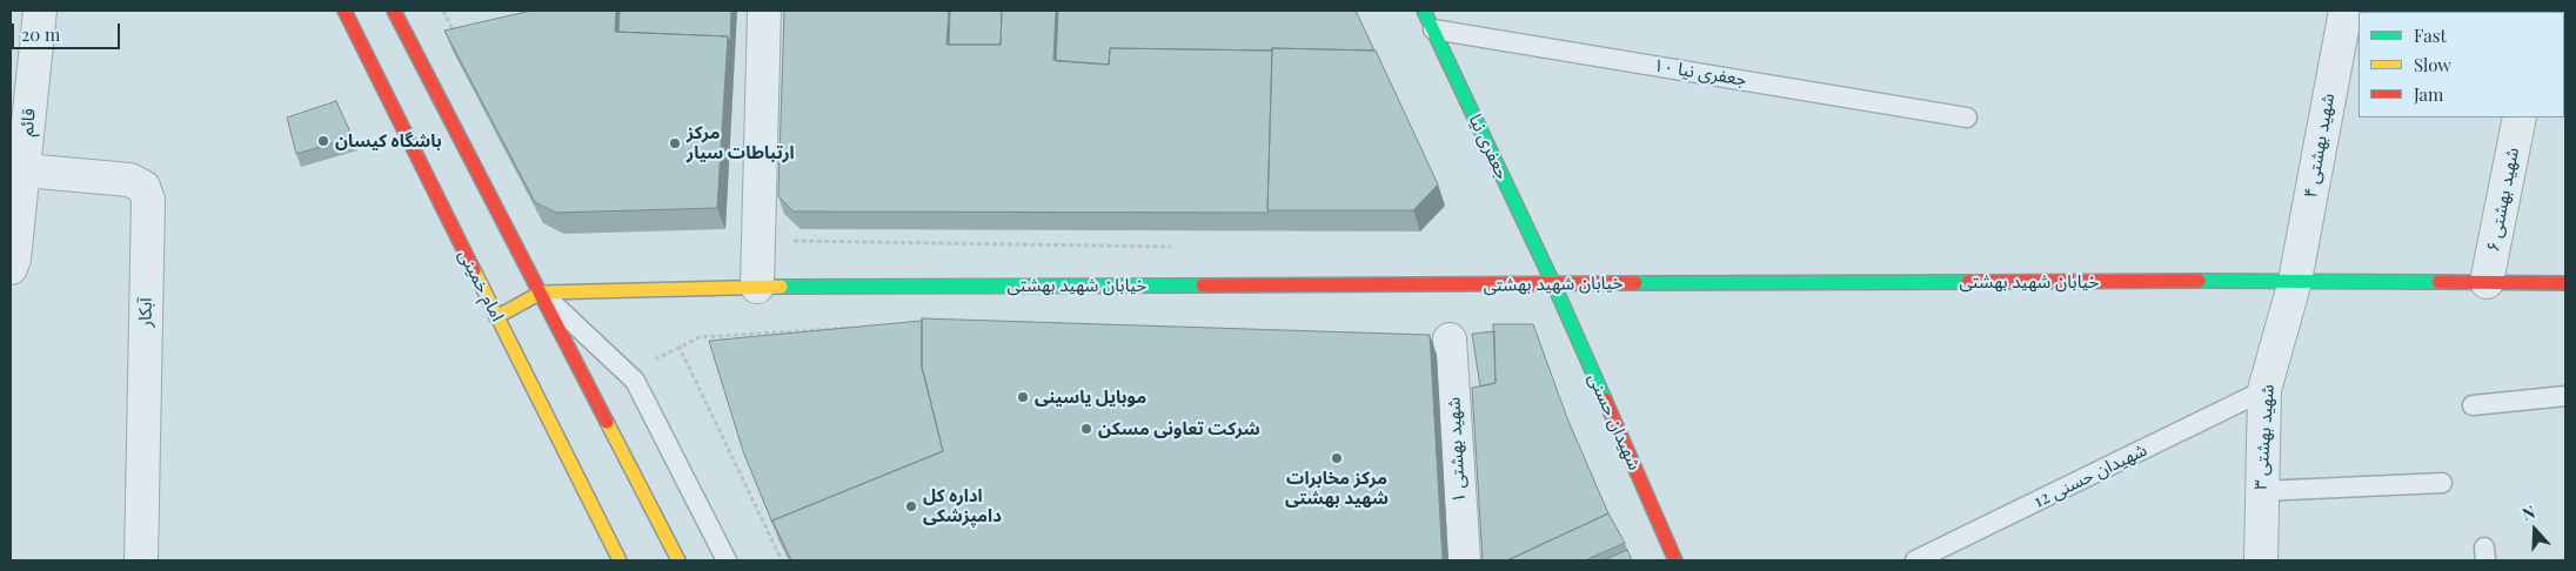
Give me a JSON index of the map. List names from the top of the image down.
{
  "streets": {
    "street": [
      "قائم",
      "شهید بهشتی ۴",
      "جعفری نیا",
      "شهید بهشتی ۶",
      "خیابان شهید بهشتی",
      "امام خمینی",
      "آبکار",
      "شهیدان حسنی",
      "شهید بهشتی ۳",
      "شهید بهشتی ۱"
    ],
    "lane": ["جعفری نیا ۱۰", "شهیدان حسنی 12"]
  },
  "crossings": [
    ["جعفری نیا ۱۰", "جعفری نیا"],
    ["قائم", "آبکار"],
    ["شهید بهشتی ۴", "خیابان شهید بهشتی"],
    ["شهید بهشتی ۴", "شهید بهشتی ۳"],
    ["جعفری نیا", "خیابان شهید بهشتی"],
    ["جعفری نیا", "شهیدان حسنی"],
    ["شهید بهشتی ۶", "خیابان شهید بهشتی"],
    ["خیابان شهید بهشتی", "شهیدان حسنی"],
    ["خیابان شهید بهشتی", "شهید بهشتی ۳"],
    ["شهید بهشتی ۳", "شهیدان حسنی 12"]
  ],
  "places": [
    "باشگاه کیسان",
    "مرکز ارتباطات سیار",
    "موبایل یاسینی",
    "شرکت تعاونی مسکن",
    "مرکز مخابرات شهید بهشتی",
    "اداره کل دامپزشکی"
  ],
  "legend": ["Fast", "Slow", "Jam"],
  "scale_bar": "20 m",
  "north": "top"
}
